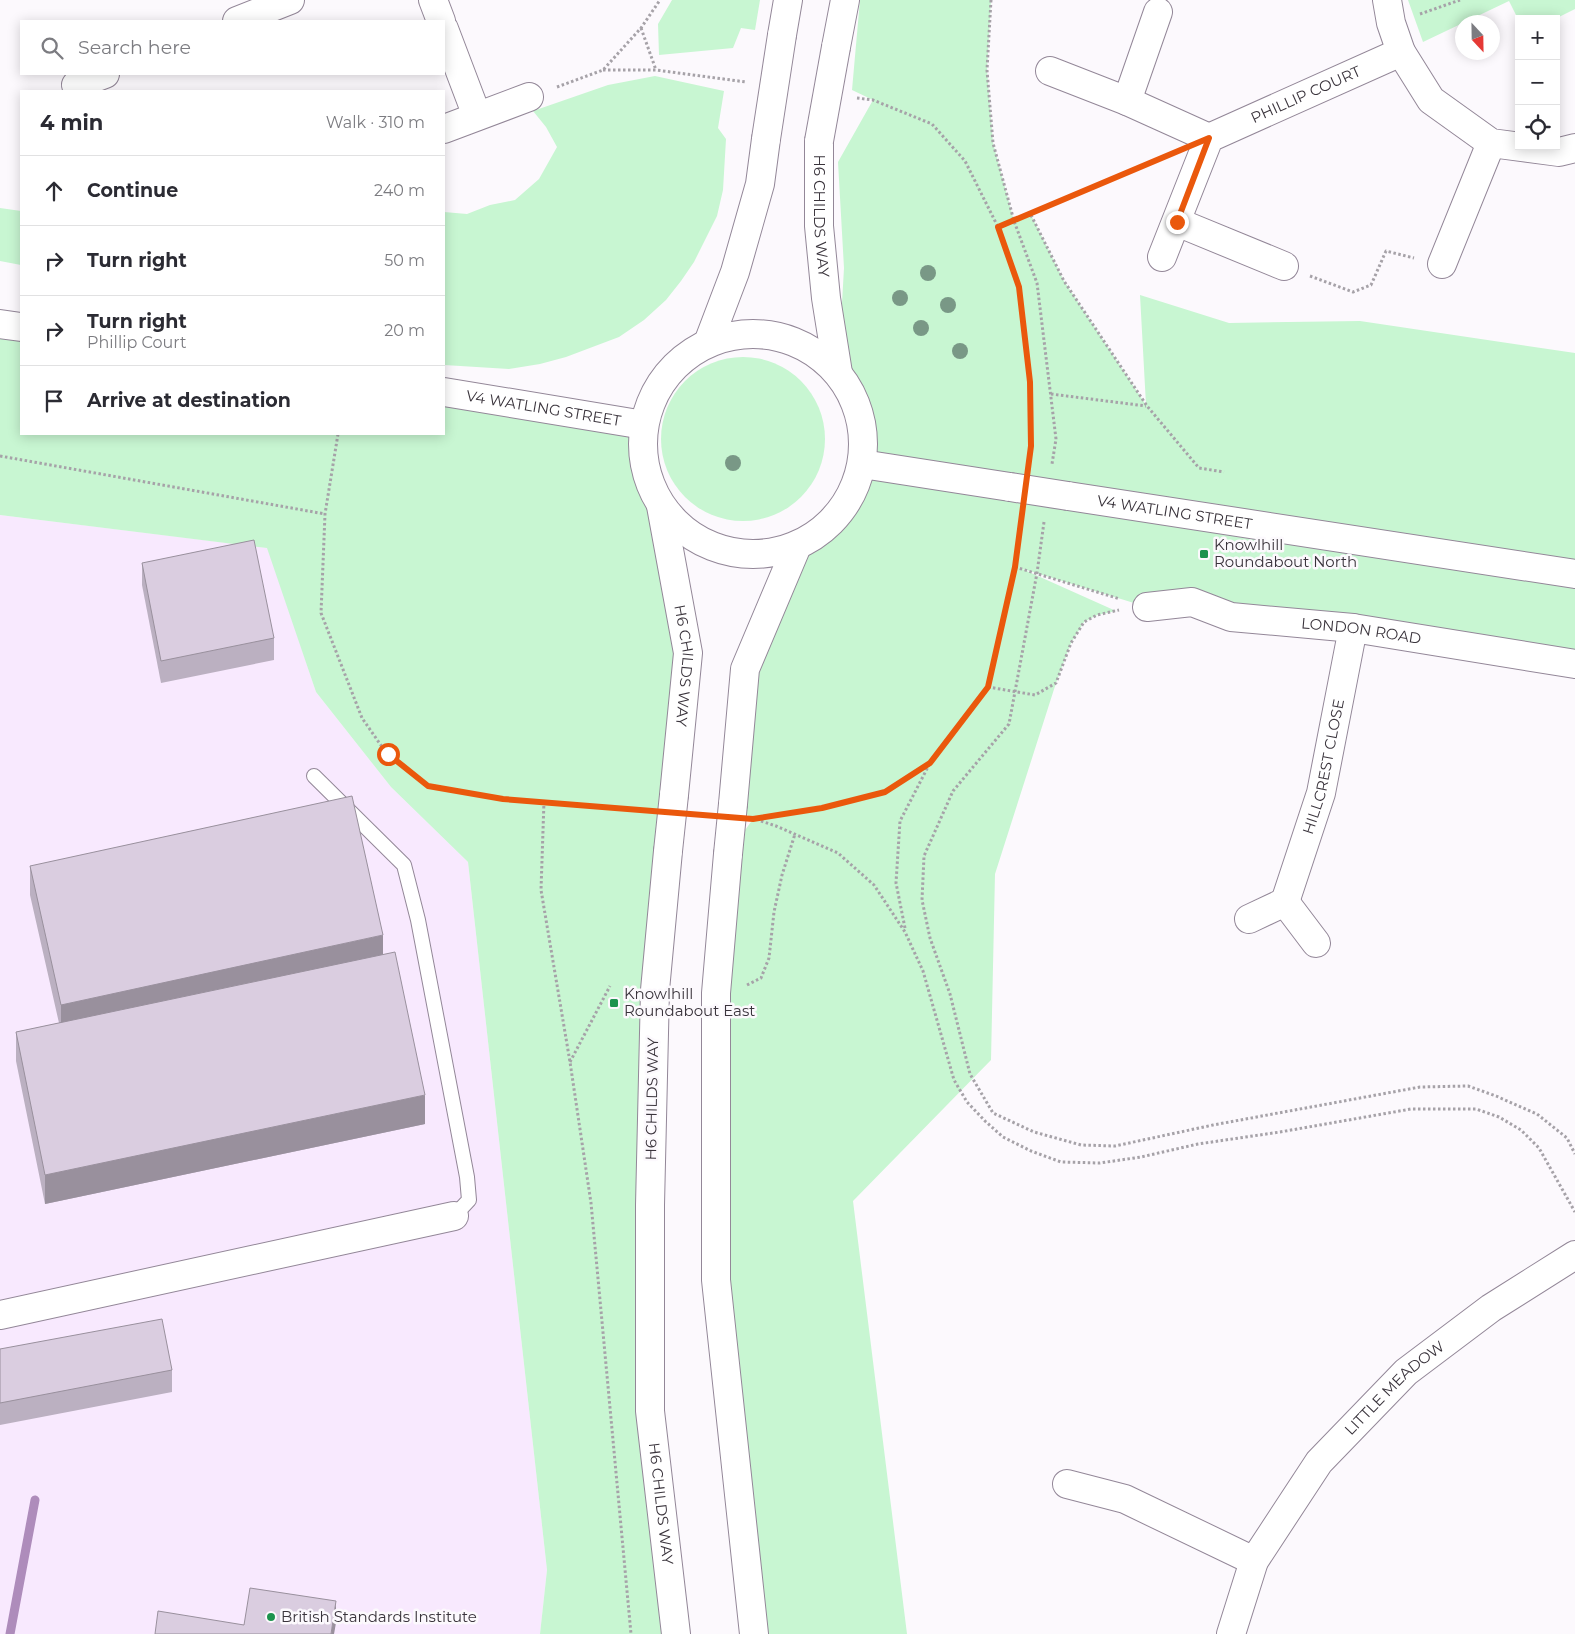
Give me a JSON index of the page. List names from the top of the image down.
{
  "streets": {
    "street": [
      "PHILLIP COURT",
      "H6 CHILDS WAY",
      "V4 WATLING STREET",
      "LONDON ROAD",
      "HILLCREST CLOSE",
      "LITTLE MEADOW"
    ]
  },
  "crossings": [
    ["LONDON ROAD", "HILLCREST CLOSE"]
  ],
  "places": {
    "transit": ["Knowlhill Roundabout North", "Knowlhill Roundabout East"],
    "other": ["British Standards Institute"]
  },
  "north": "bottom",
  "page": {
    "map_buttons": ["+", "−"],
    "search": "Search here",
    "heading": ["4 min", "Walk · 310 m"],
    "list": [
      ["Continue", "240 m"],
      ["Turn right", "50 m"],
      ["Turn right", "Phillip Court", "20 m"],
      "Arrive at destination"
    ]
  }
}
